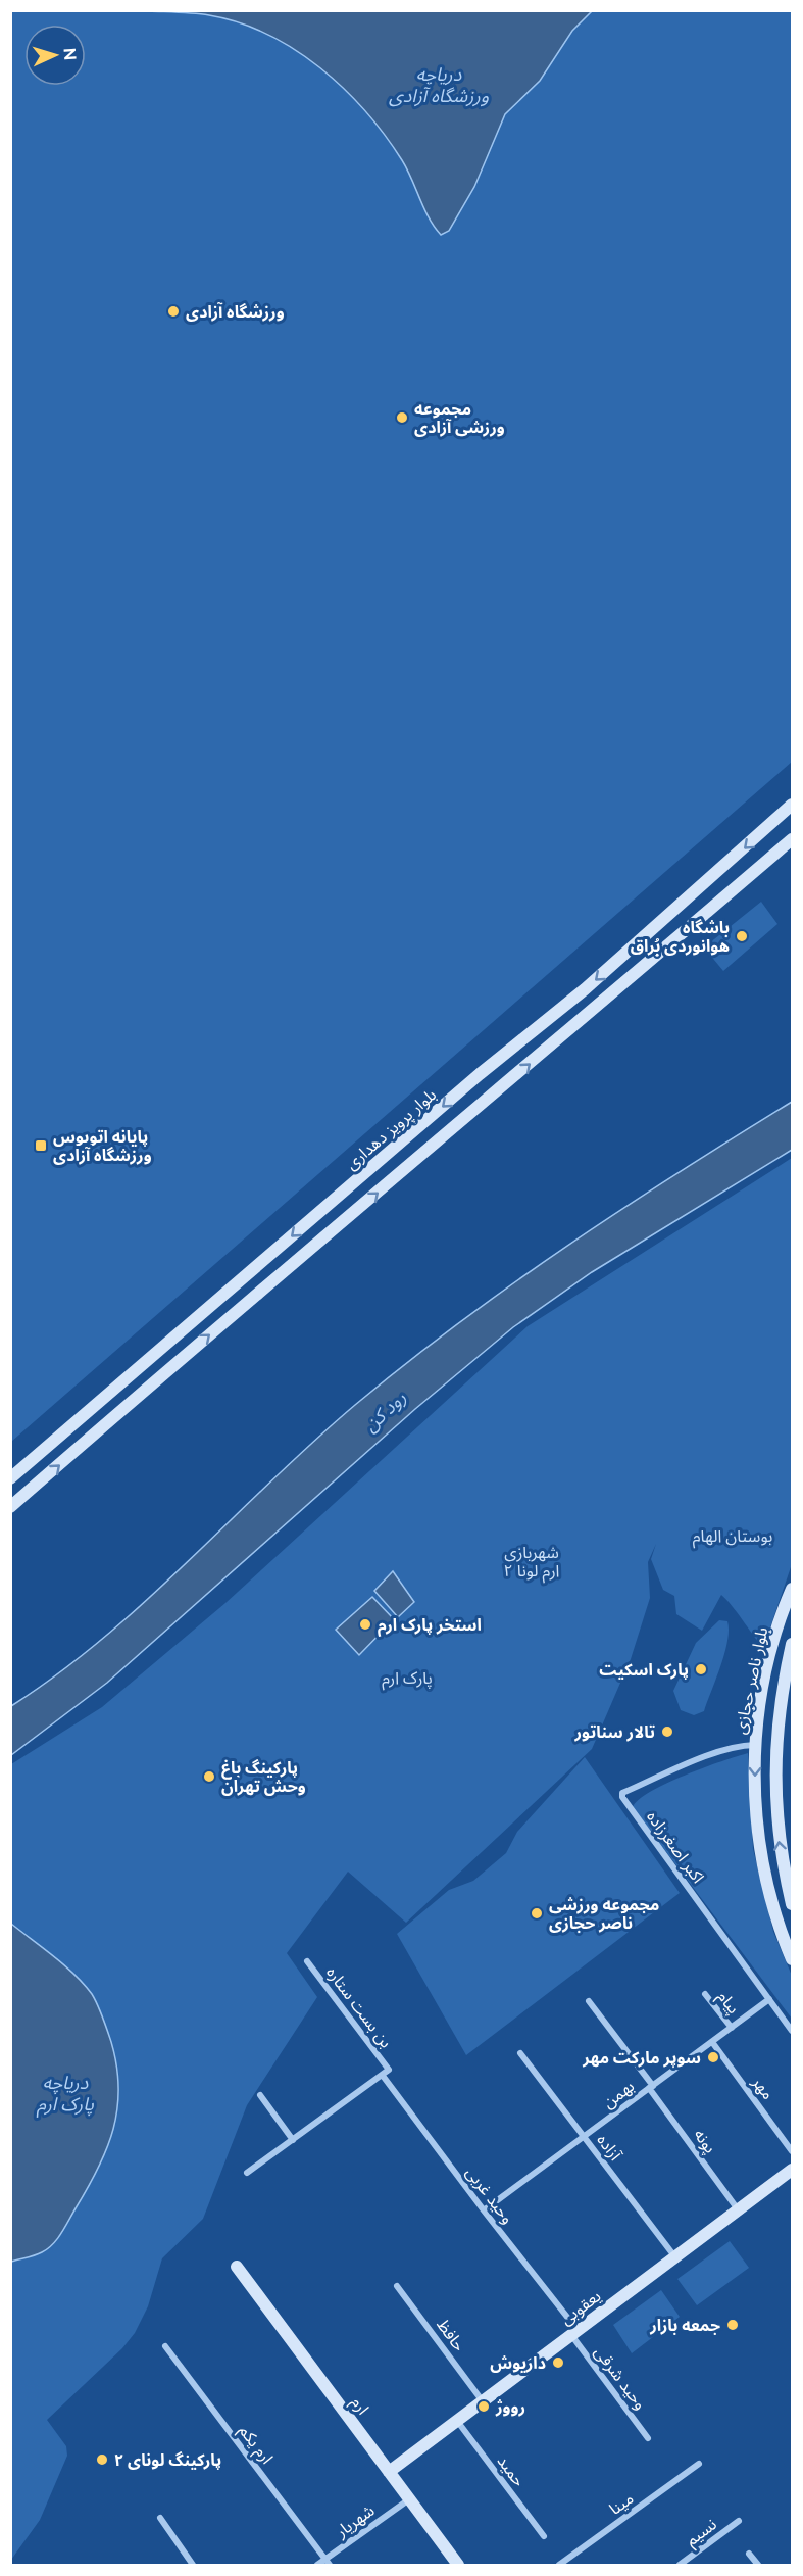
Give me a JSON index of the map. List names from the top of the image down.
{
  "streets": {
    "main road": [
      "بلوار پرویز دهداری",
      "بلوار ناصر حجازی",
      "یعقوبی",
      "ارم"
    ],
    "street": [
      "اکبر اصغرزاده",
      "پیام",
      "بن بست ستاره",
      "مهر",
      "بهمن",
      "پونه",
      "آزاده",
      "وحید غربی",
      "حافظ",
      "وحید شرقی",
      "ارم یکم",
      "حمید",
      "مینا",
      "شهریار",
      "نسیم"
    ]
  },
  "crossings": [
    ["بلوار ناصر حجازی", "اکبر اصغرزاده"],
    ["اکبر اصغرزاده", "بهمن"],
    ["پیام", "بهمن"],
    ["بن بست ستاره", "وحید غربی"],
    ["مهر", "بهمن"],
    ["بهمن", "پونه"],
    ["بهمن", "آزاده"],
    ["بهمن", "وحید غربی"],
    ["پونه", "یعقوبی"],
    ["آزاده", "یعقوبی"],
    ["وحید غربی", "یعقوبی"],
    ["وحید غربی", "وحید شرقی"],
    ["یعقوبی", "حافظ"],
    ["یعقوبی", "وحید شرقی"],
    ["یعقوبی", "ارم"],
    ["یعقوبی", "حمید"],
    ["ارم", "شهریار"],
    ["ارم یکم", "شهریار"]
  ],
  "water": ["دریاچه ورزشگاه آزادی", "رود کن", "دریاچه پارک ارم"],
  "parks": ["بوستان الهام", "شهربازی ارم لونا ۲", "پارک ارم"],
  "places": {
    "other": [
      "ورزشگاه آزادی",
      "مجموعه ورزشی آزادی",
      "باشگاه هوانوردی بُراق",
      "استخر پارک ارم",
      "پارک اسکیت",
      "تالار سناتور",
      "پارکینگ باغ وحش تهران",
      "مجموعه ورزشی ناصر حجازی",
      "سوپر مارکت مهر",
      "جمعه‌ بازار",
      "داریوش",
      "رووژ",
      "پارکینگ لونای ۲"
    ],
    "transit": ["پایانه اتوبوس ورزشگاه آزادی"]
  },
  "north": "right"
}
